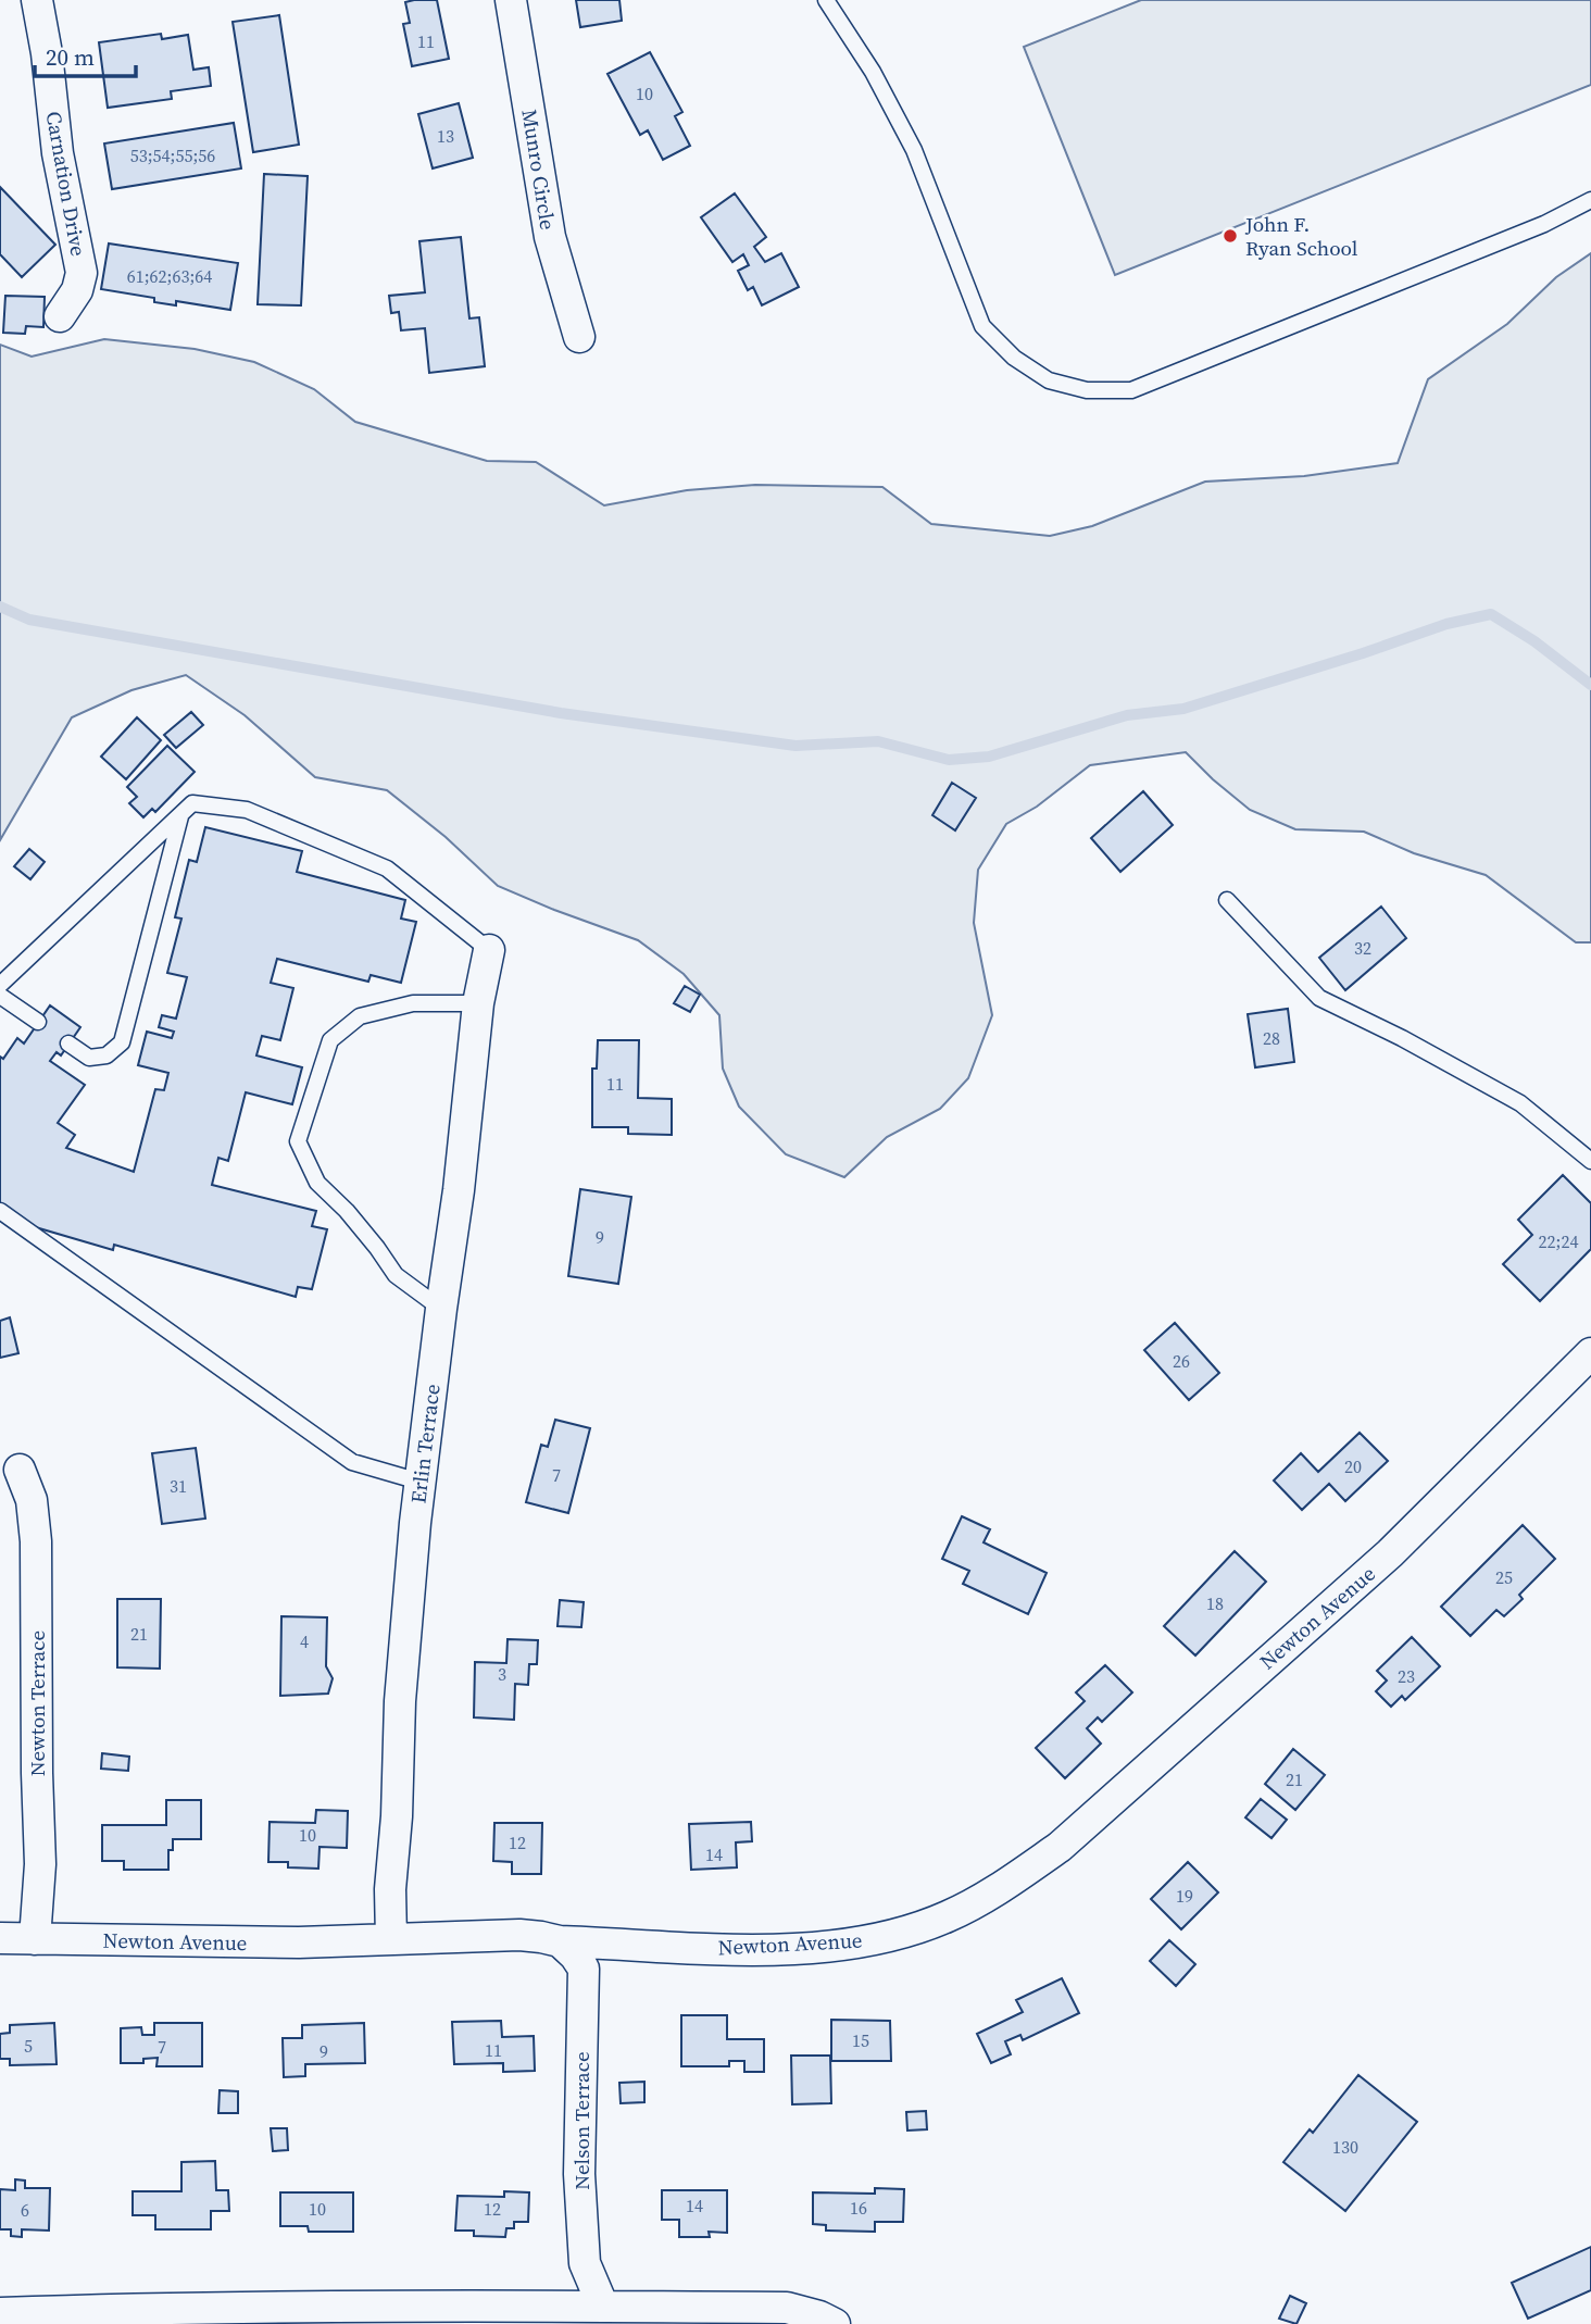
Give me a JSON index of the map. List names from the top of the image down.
{
  "streets": {
    "street": [
      "Munro Circle",
      "Carnation Drive",
      "Erlin Terrace",
      "Newton Avenue",
      "Newton Terrace",
      "Nelson Terrace"
    ]
  },
  "crossings": [
    ["Erlin Terrace", "Newton Avenue"],
    ["Newton Avenue", "Newton Terrace"],
    ["Newton Avenue", "Nelson Terrace"]
  ],
  "places": ["John F. Ryan School"],
  "house_numbers": [
    "11",
    "10",
    "13",
    "53;54;55;56",
    "61;62;63;64",
    "32",
    "28",
    "11",
    "9",
    "22;24",
    "26",
    "20",
    "7",
    "31",
    "25",
    "18",
    "21",
    "4",
    "3",
    "23",
    "21",
    "10",
    "12",
    "14",
    "19",
    "15",
    "5",
    "7",
    "11",
    "9",
    "130",
    "14",
    "16",
    "10",
    "12",
    "6"
  ],
  "scale_bar": "20 m"
}
